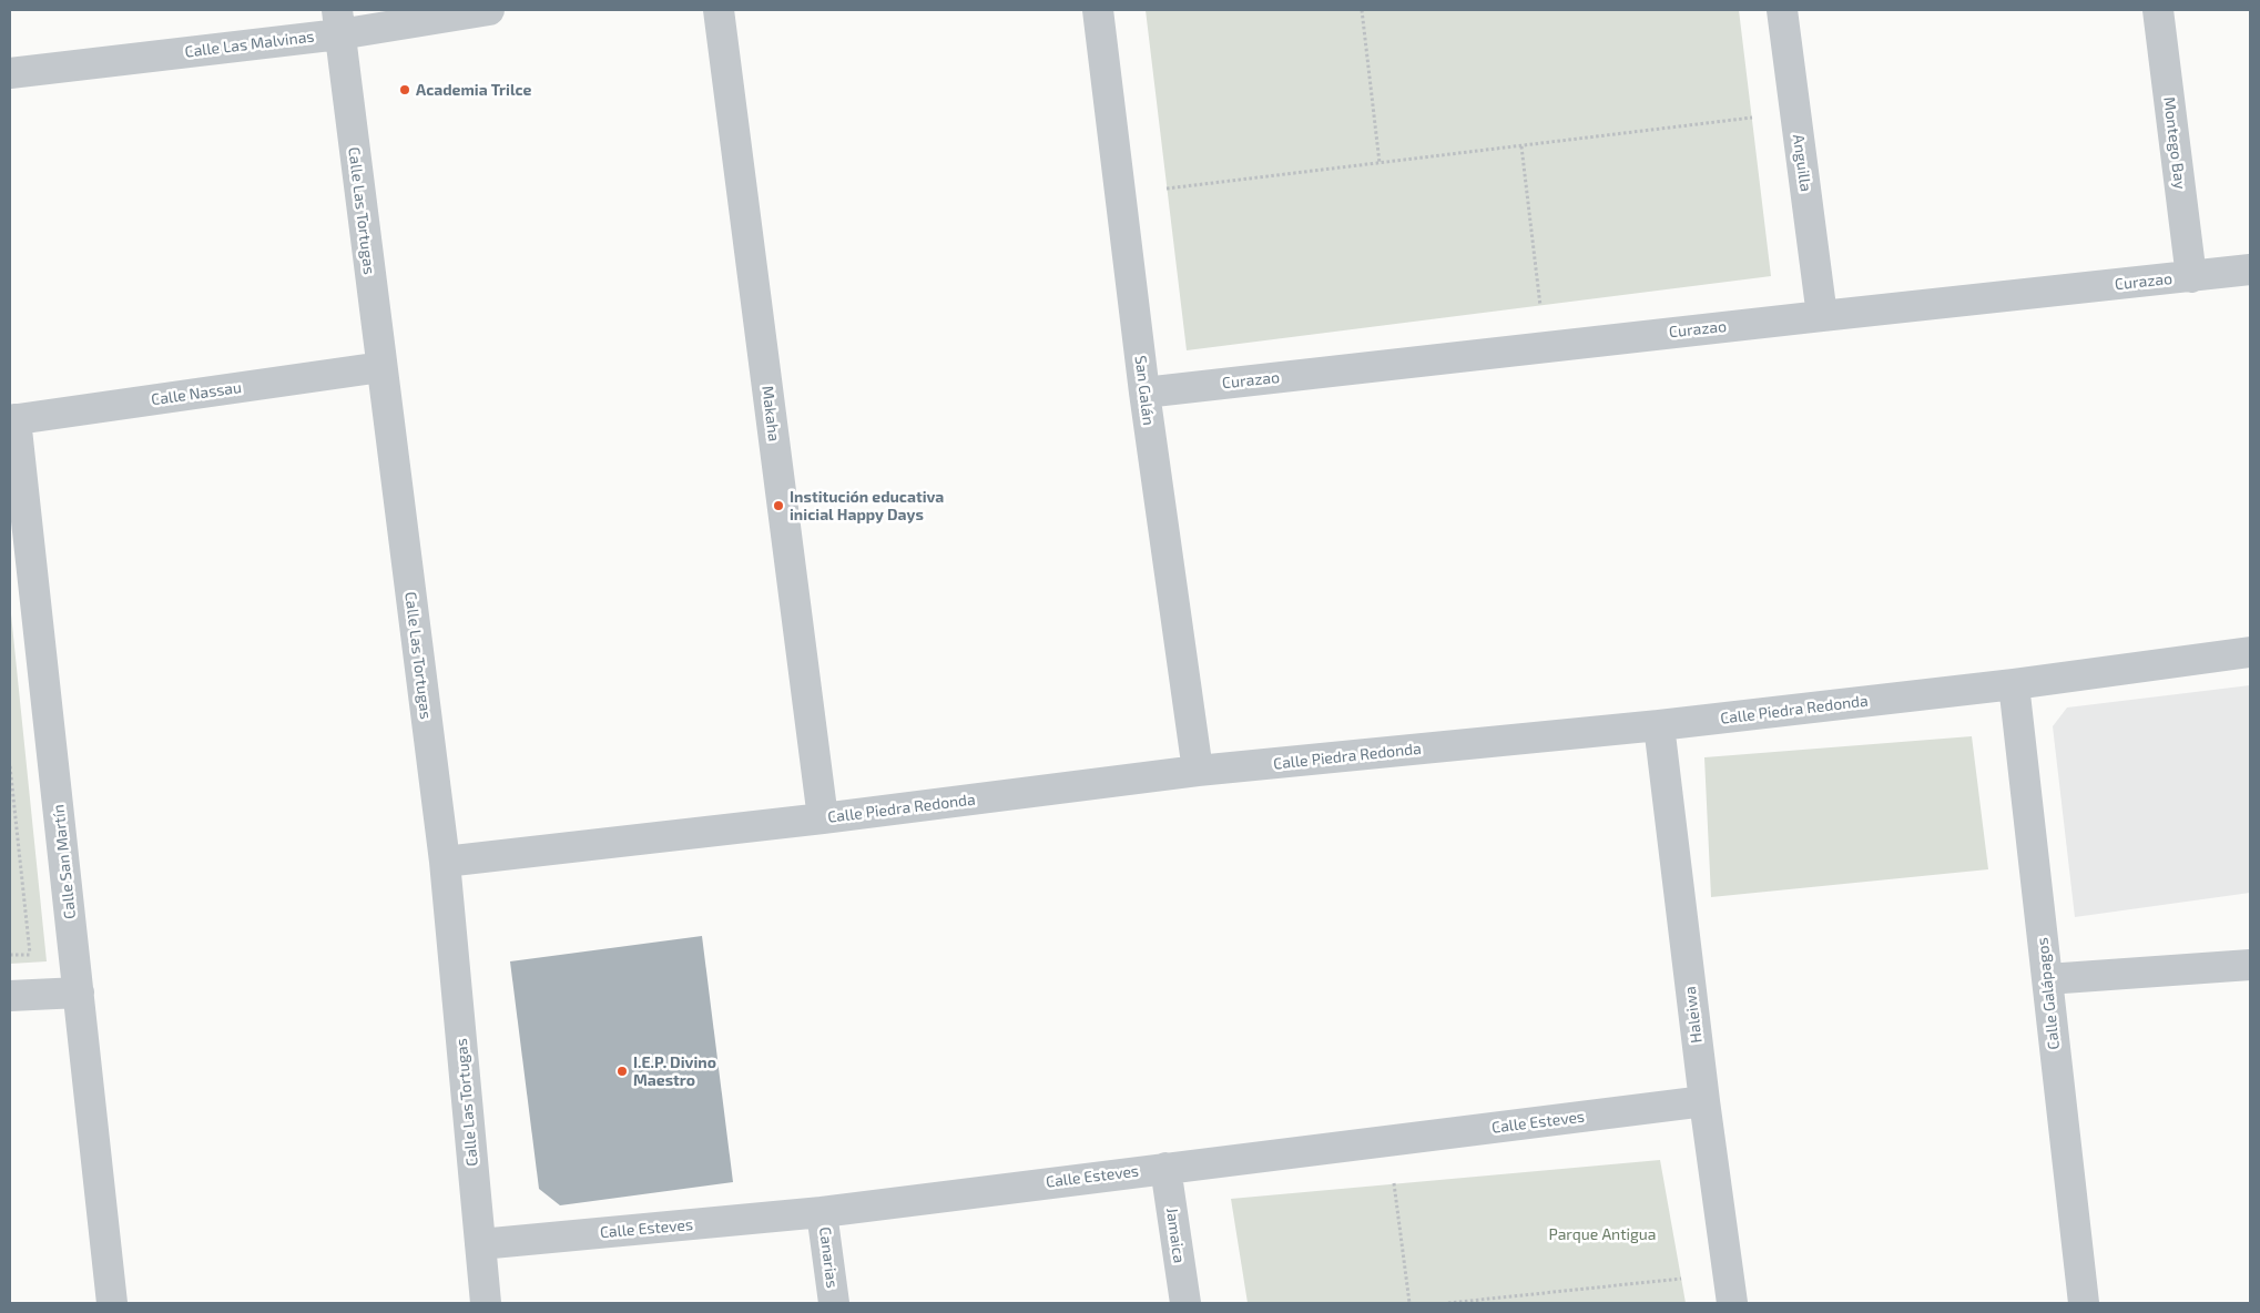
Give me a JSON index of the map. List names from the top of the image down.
{
  "streets": {
    "street": [
      "Calle Las Malvinas",
      "Montego Bay",
      "Anguilla",
      "Calle Las Tortugas",
      "Curazao",
      "San Galán",
      "Calle Nassau",
      "Makaha",
      "Calle Piedra Redonda",
      "Calle San Martín",
      "Calle Galápagos",
      "Haleiwa",
      "Calle Esteves",
      "Jamaica",
      "Canarias"
    ]
  },
  "crossings": [
    ["Calle Las Malvinas", "Calle Las Tortugas"],
    ["Montego Bay", "Curazao"],
    ["Anguilla", "Curazao"],
    ["Calle Las Tortugas", "Calle Nassau"],
    ["Calle Las Tortugas", "Calle Piedra Redonda"],
    ["Calle Las Tortugas", "Calle Esteves"],
    ["Curazao", "San Galán"],
    ["San Galán", "Calle Piedra Redonda"],
    ["Calle Nassau", "Calle San Martín"],
    ["Makaha", "Calle Piedra Redonda"],
    ["Calle Piedra Redonda", "Calle Galápagos"],
    ["Calle Piedra Redonda", "Haleiwa"],
    ["Haleiwa", "Calle Esteves"],
    ["Calle Esteves", "Jamaica"],
    ["Calle Esteves", "Canarias"]
  ],
  "parks": ["Parque Antigua"],
  "places": ["Academia Trilce", "Institución educativa inicial Happy Days", "I.E.P. Divino Maestro"]
}
